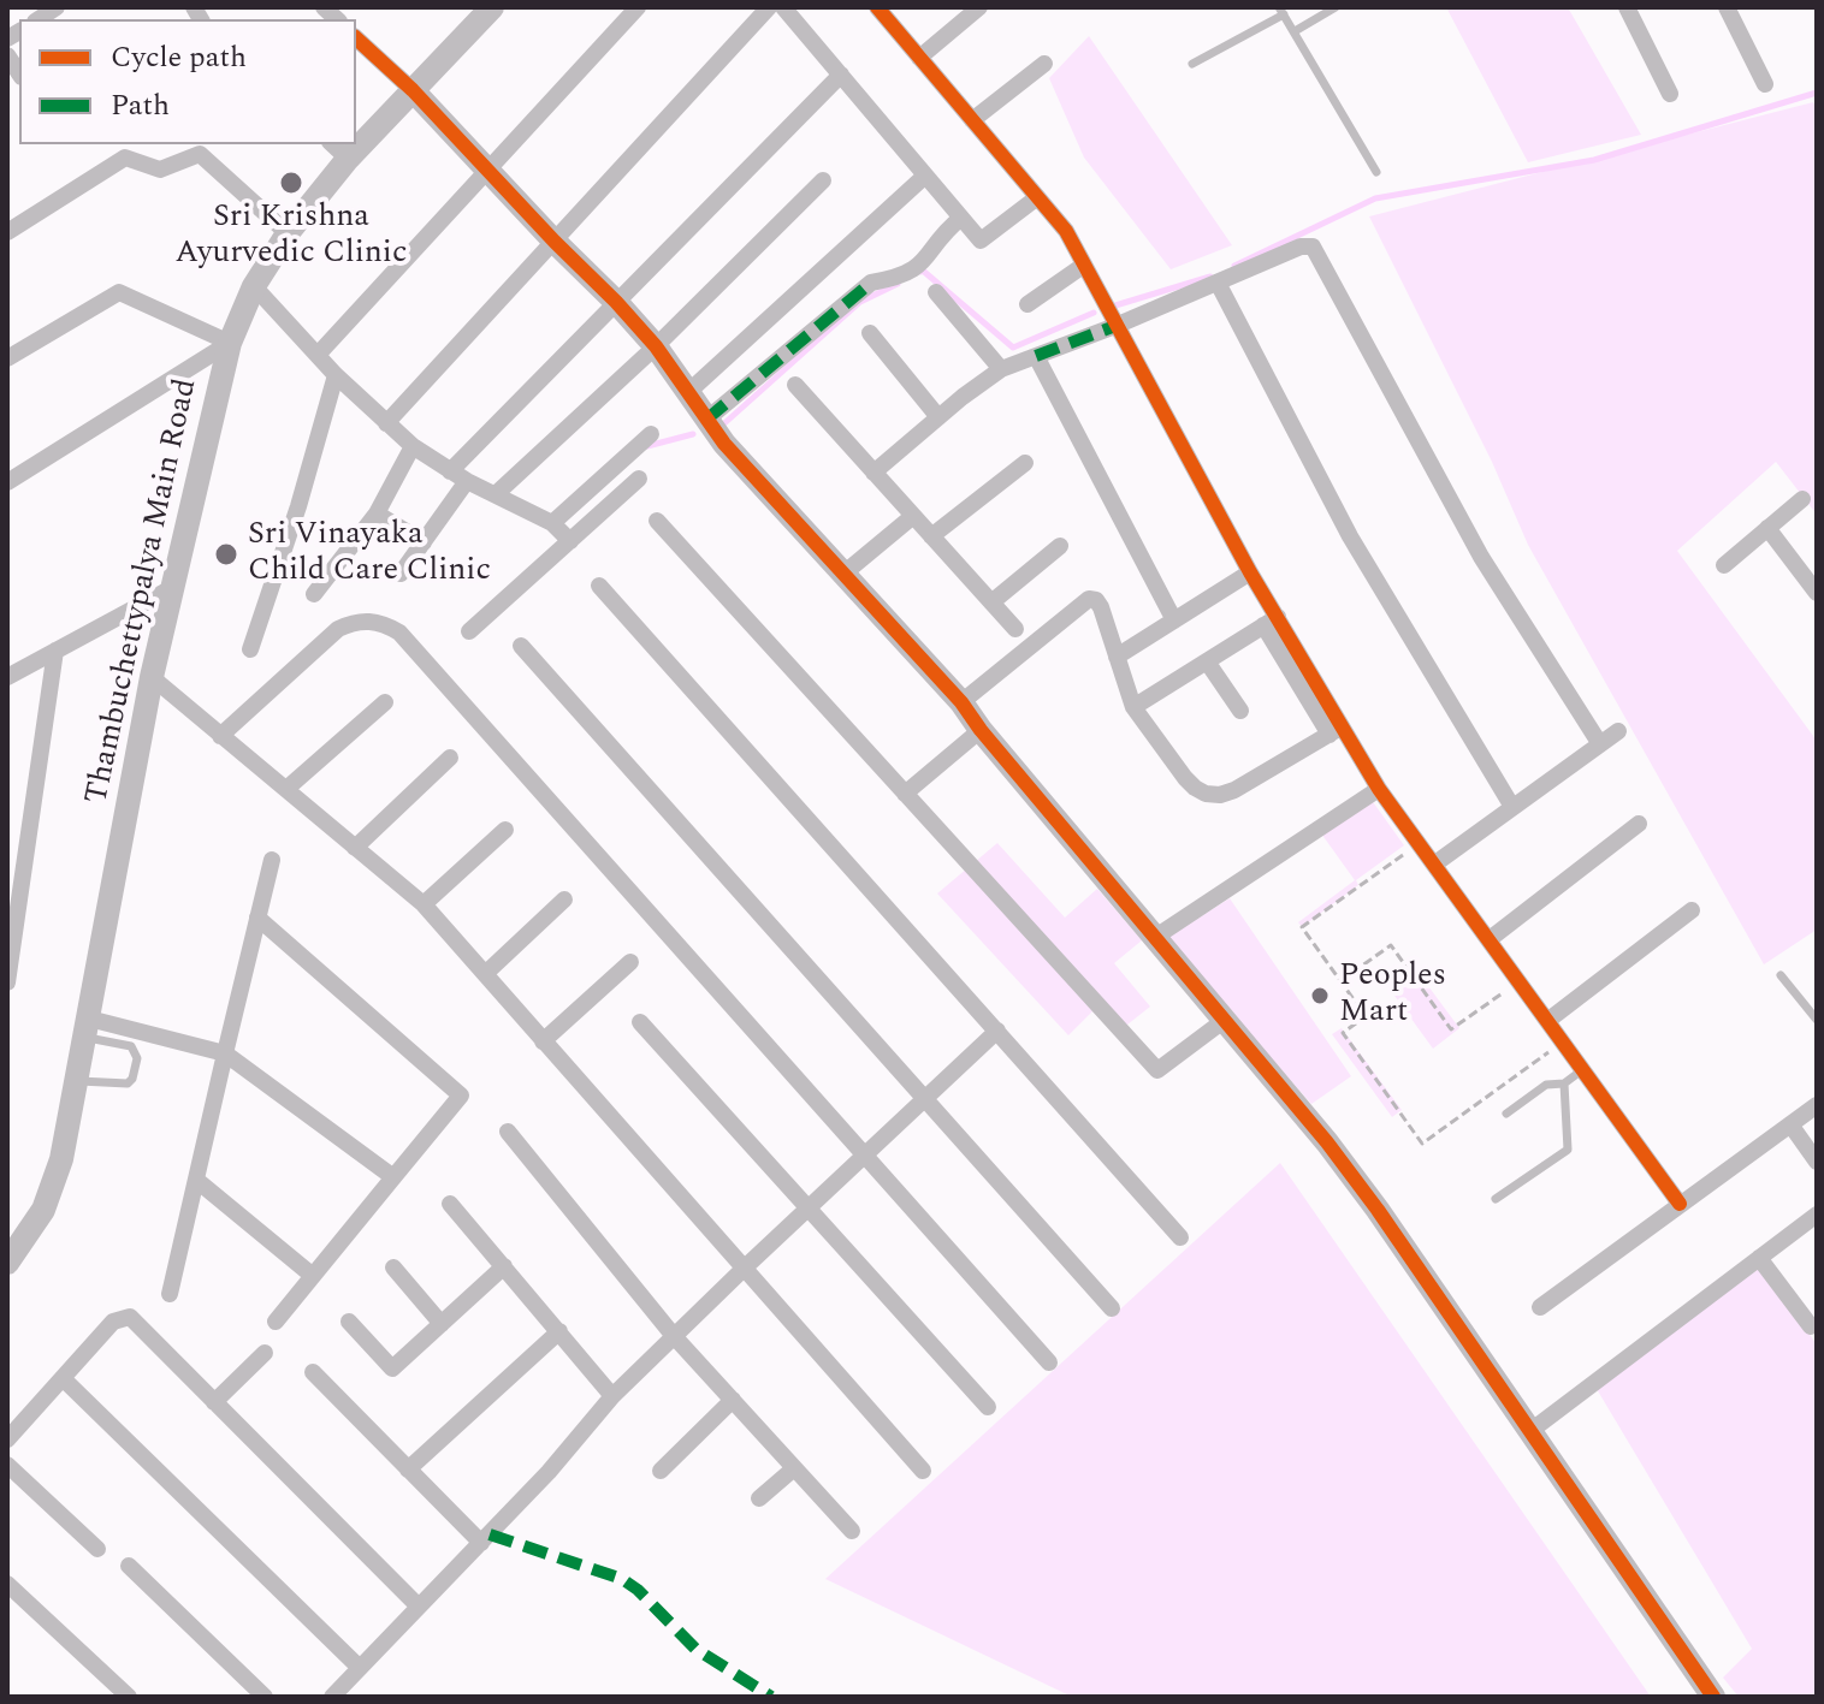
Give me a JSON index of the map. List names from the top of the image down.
{
  "streets": {
    "street": ["Thambuchettypalya Main Road"]
  },
  "places": ["Sri Krishna Ayurvedic Clinic", "Sri Vinayaka Child Care Clinic", "Peoples Mart"],
  "legend": ["Cycle path", "Path"]
}
